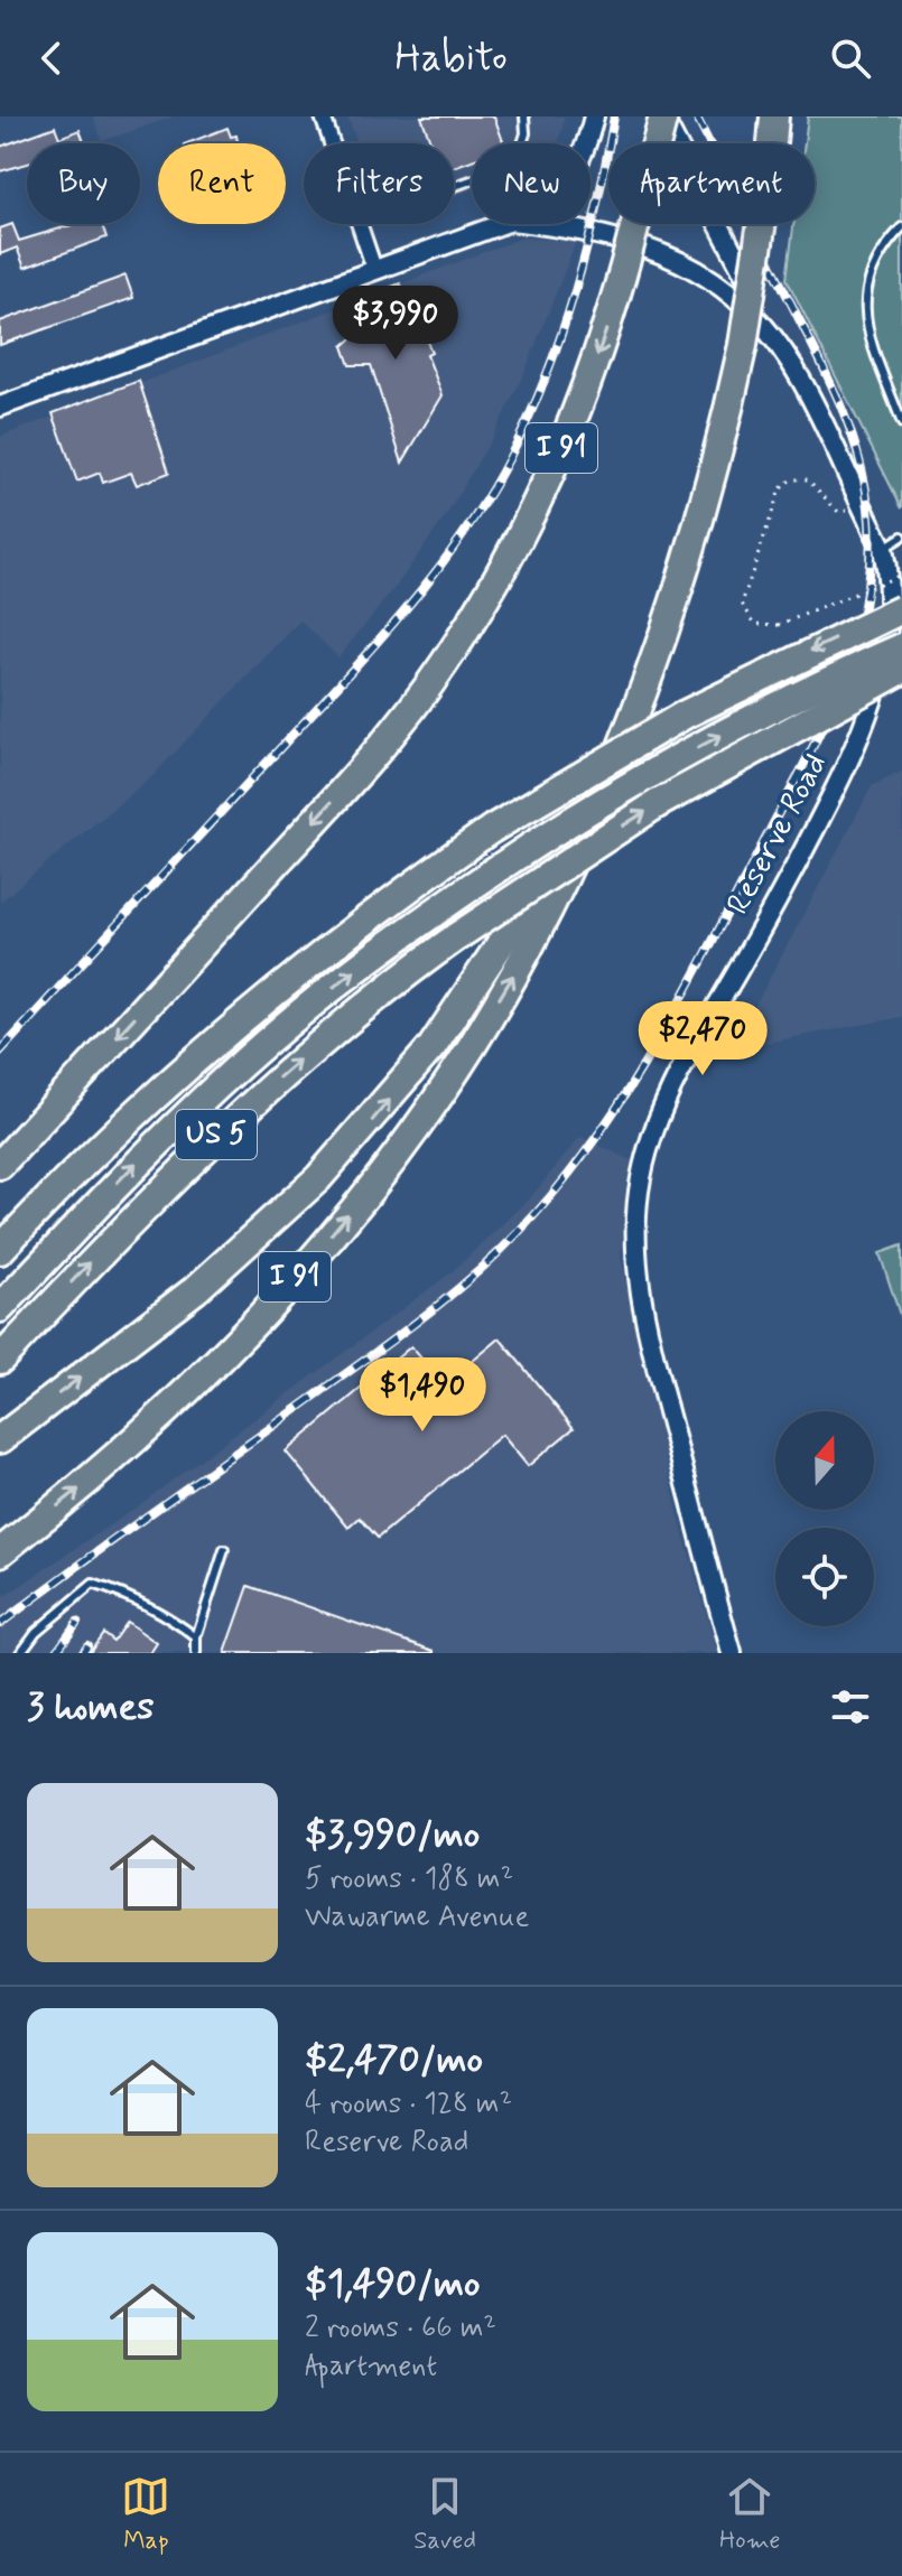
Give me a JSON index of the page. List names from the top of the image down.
{
  "streets": {
    "highway": ["I 91", "US 5"],
    "street": ["Reserve Road"]
  },
  "north": "top",
  "page": {
    "header": "Habito",
    "chip": [
      "Buy",
      "Rent",
      "Filters",
      "New",
      "Apartment"
    ],
    "price": ["$3,990", "$2,470", "$1,490"],
    "heading": "3 homes",
    "list": [
      {
        "name": "$3,990/mo",
        "note": "5 rooms · 188 m² · Wawarme Avenue"
      },
      {
        "name": "$2,470/mo",
        "note": "4 rooms · 128 m² · Reserve Road"
      },
      {
        "name": "$1,490/mo",
        "note": "2 rooms · 66 m² · Apartment"
      }
    ],
    "tabs": ["Map", "Saved", "Home"]
  }
}
